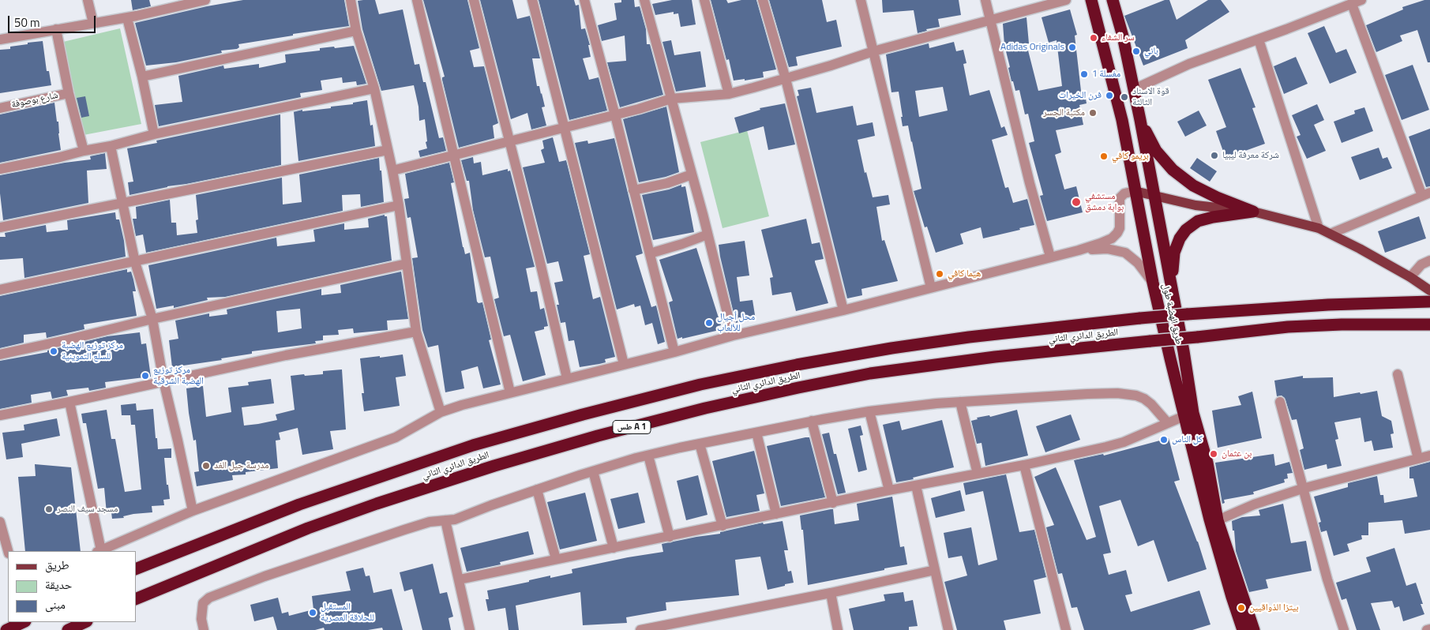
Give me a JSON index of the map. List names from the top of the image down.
{
  "streets": {
    "highway": ["طريق الهضبة طول", "الطريق الدائري الثاني", "طس A 1"],
    "street": ["شارع بوصوفة"]
  },
  "places": [
    "سر الشفاء",
    "Adidas Originals",
    "باني",
    "مغسلة 1",
    "فرن الخيرات",
    "قوة الاسناد الثالثة",
    "مكتبة الجسر",
    "شركة معرفة ليبيا",
    "بريمو كافي",
    "مستشفي بوابة دمشق",
    "هيما كافي",
    "محل أجيال للألعاب",
    "مركز توزيع الهضبة للسلع التموينية",
    "مركز توزيع الهضبة الشرقية",
    "كل الناس",
    "بن عثمان",
    "مدرسة جيل الغد",
    "مسجد سيف النصر",
    "بيتزا الذواقيين",
    "المستقبل للحلاقة العصرية"
  ],
  "legend": ["طريق", "حديقة", "مبنى"],
  "scale_bar": "50 m"
}
